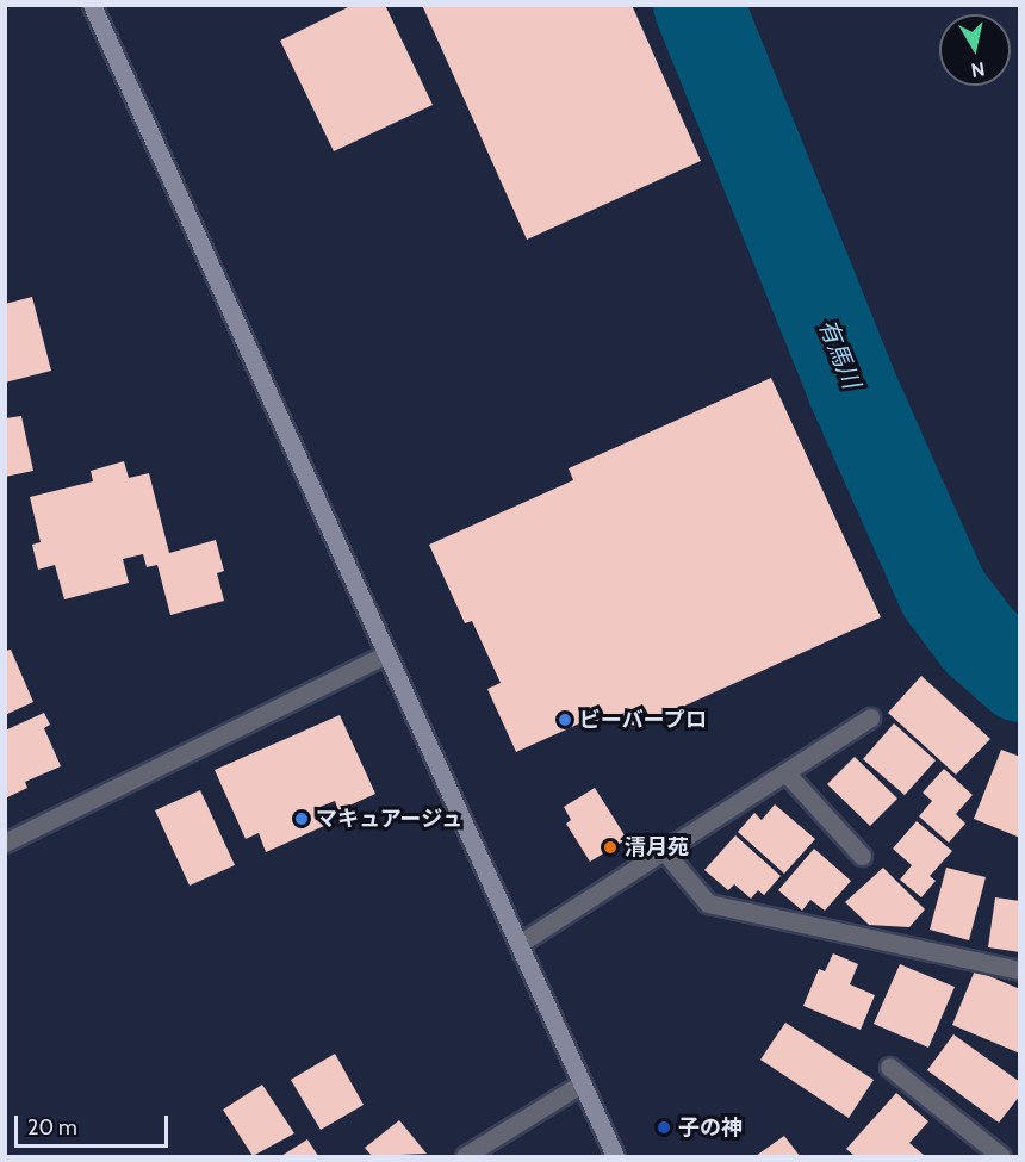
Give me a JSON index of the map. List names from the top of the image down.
{
  "water": ["有馬川"],
  "places": [
    "ビーバープロ",
    "マキュアージュ",
    "清月苑",
    "子の神"
  ],
  "scale_bar": "20 m",
  "north": "bottom"
}
